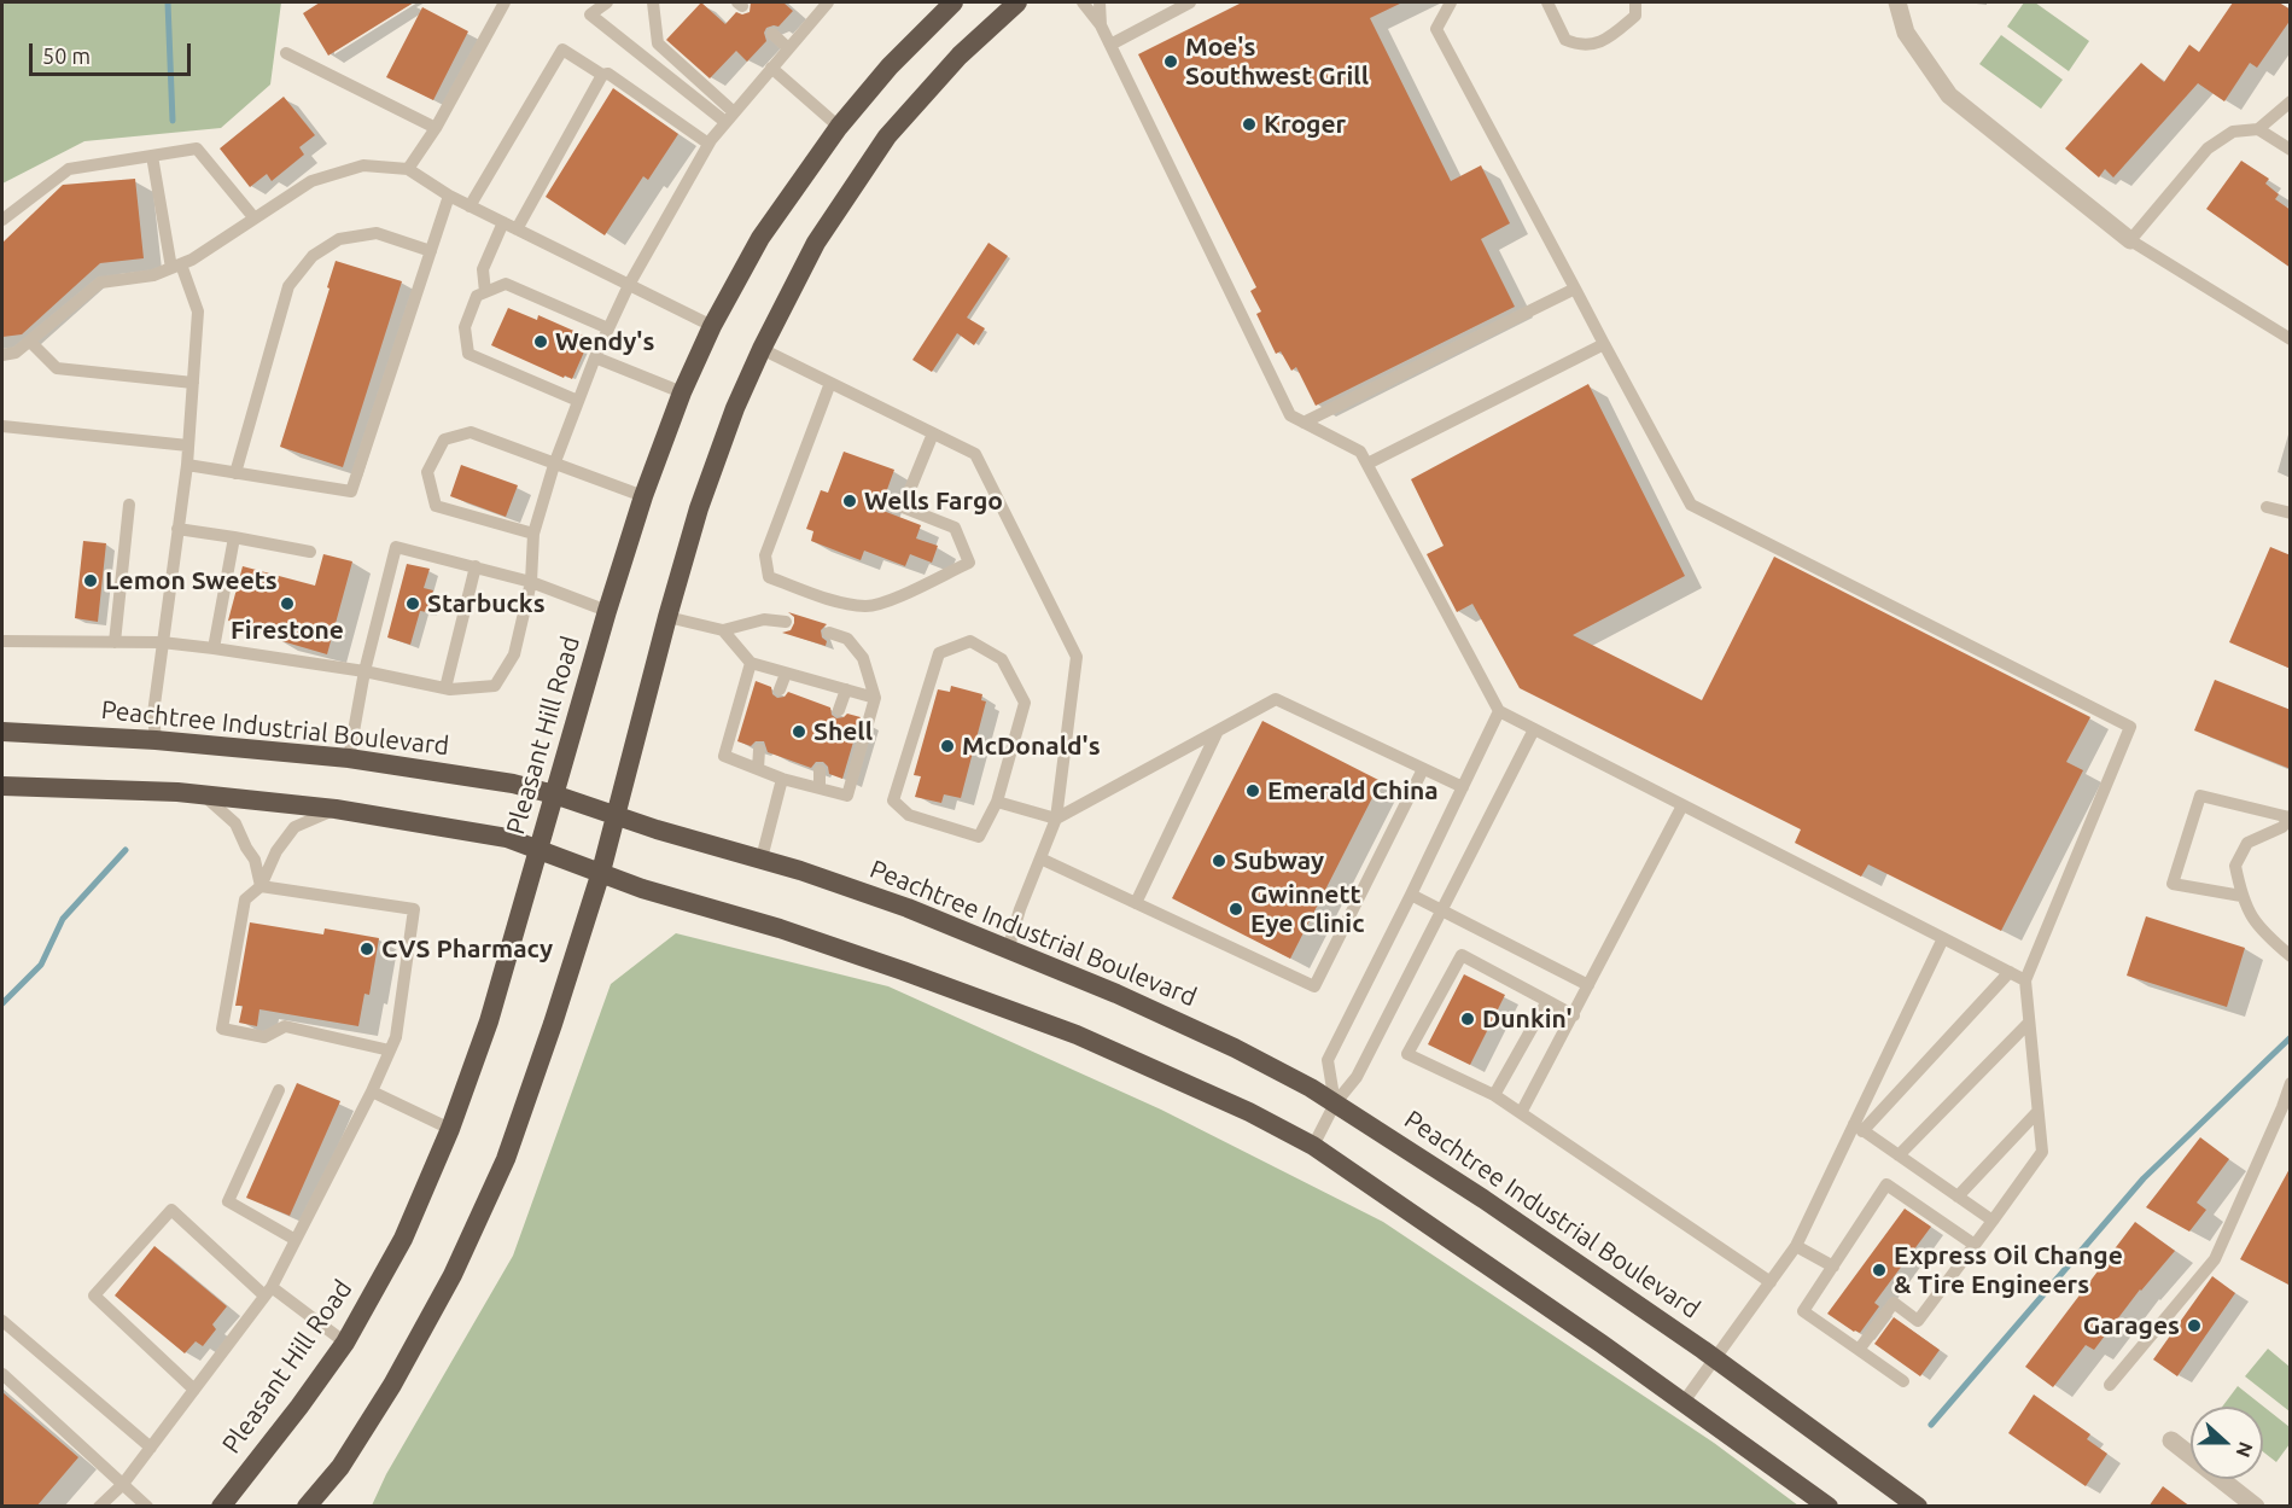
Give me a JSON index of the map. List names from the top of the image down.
{
  "streets": {
    "highway": ["Peachtree Industrial Boulevard", "Pleasant Hill Road"]
  },
  "crossings": [
    ["Peachtree Industrial Boulevard", "Pleasant Hill Road"]
  ],
  "places": [
    "Moe's Southwest Grill",
    "Kroger",
    "Wendy's",
    "Wells Fargo",
    "Lemon Sweets",
    "Firestone",
    "Starbucks",
    "Shell",
    "McDonald's",
    "Emerald China",
    "Subway",
    "Gwinnett Eye Clinic",
    "CVS Pharmacy",
    "Dunkin'",
    "Express Oil Change & Tire Engineers",
    "Garages"
  ],
  "scale_bar": "50 m",
  "north": "right"
}
